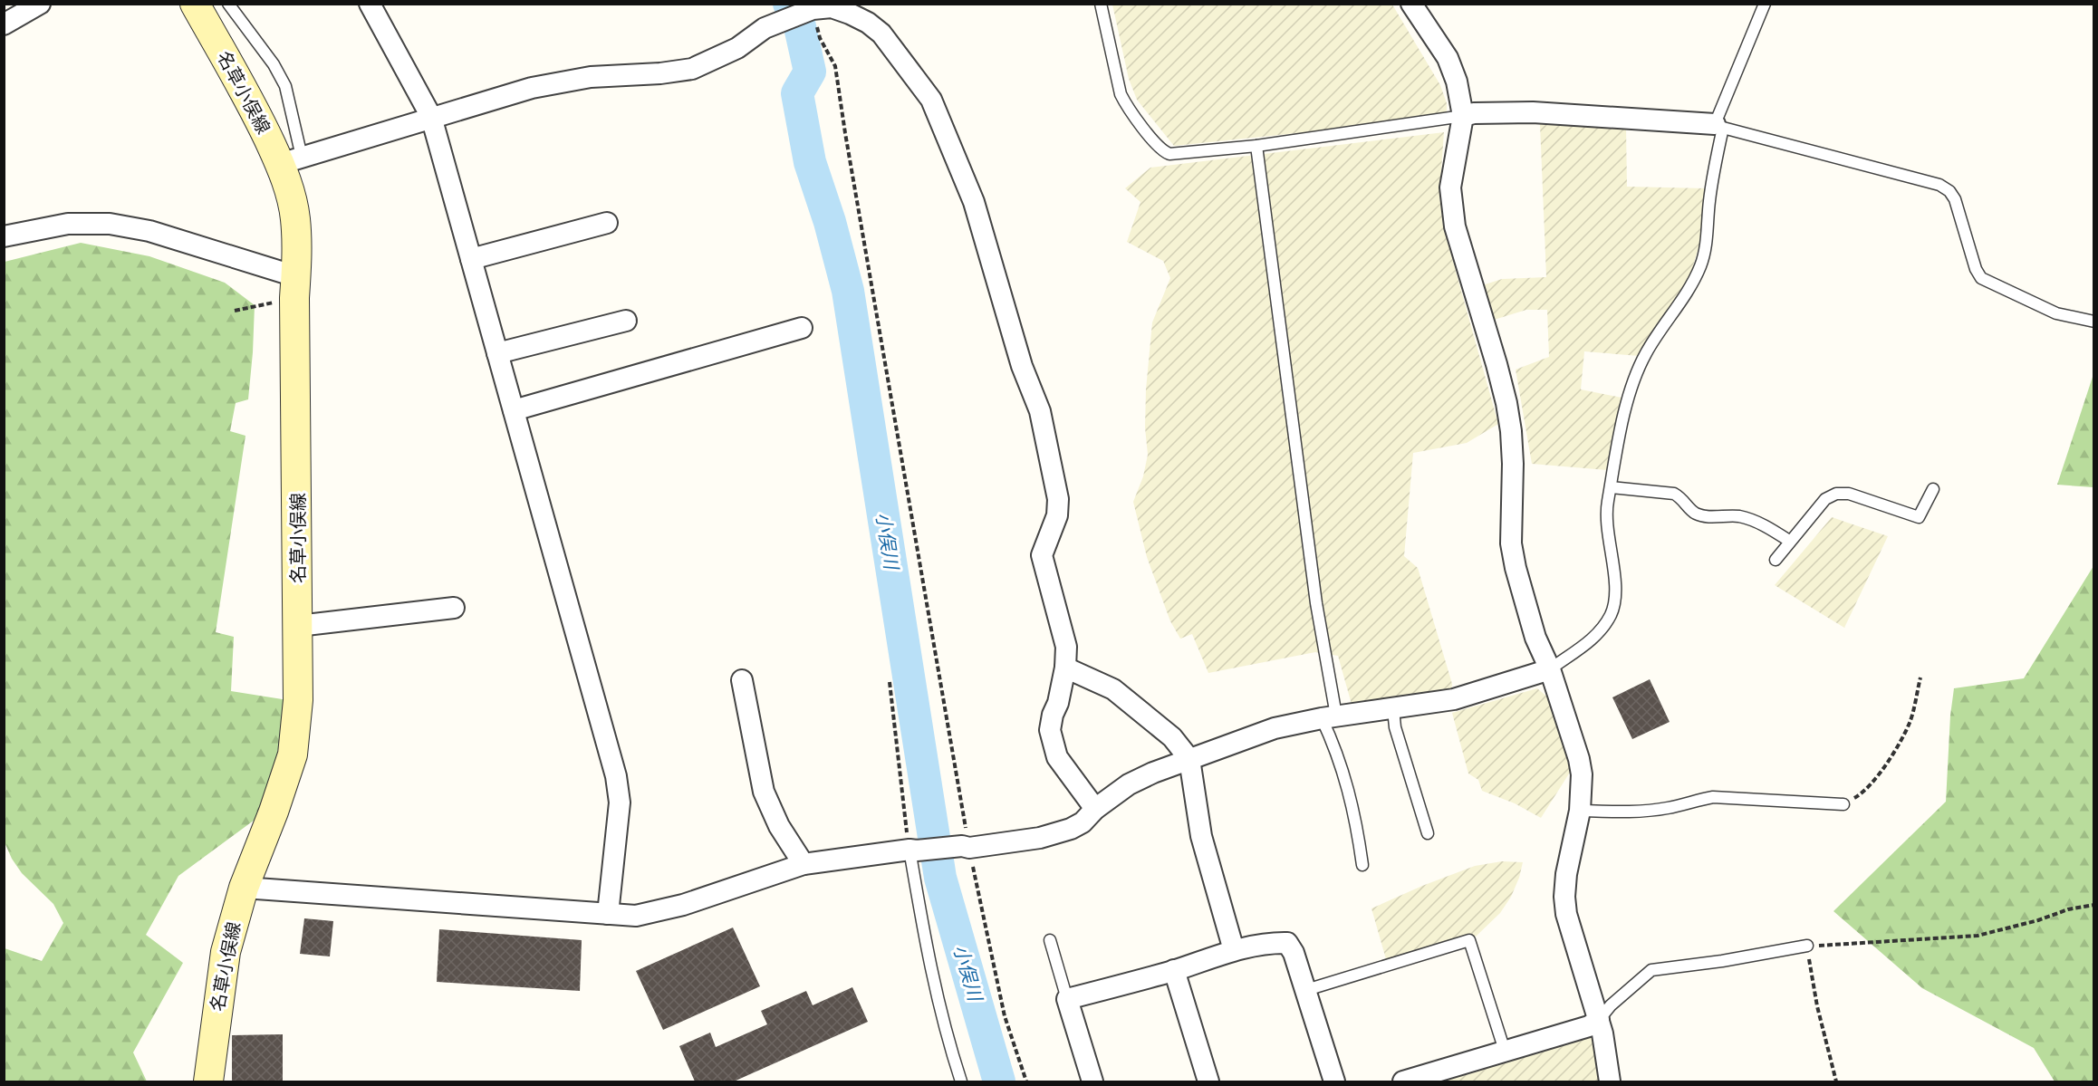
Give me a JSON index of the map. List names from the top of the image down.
{
  "streets": {
    "main road": ["名草小俣線"]
  },
  "water": ["小俣川"]
}
